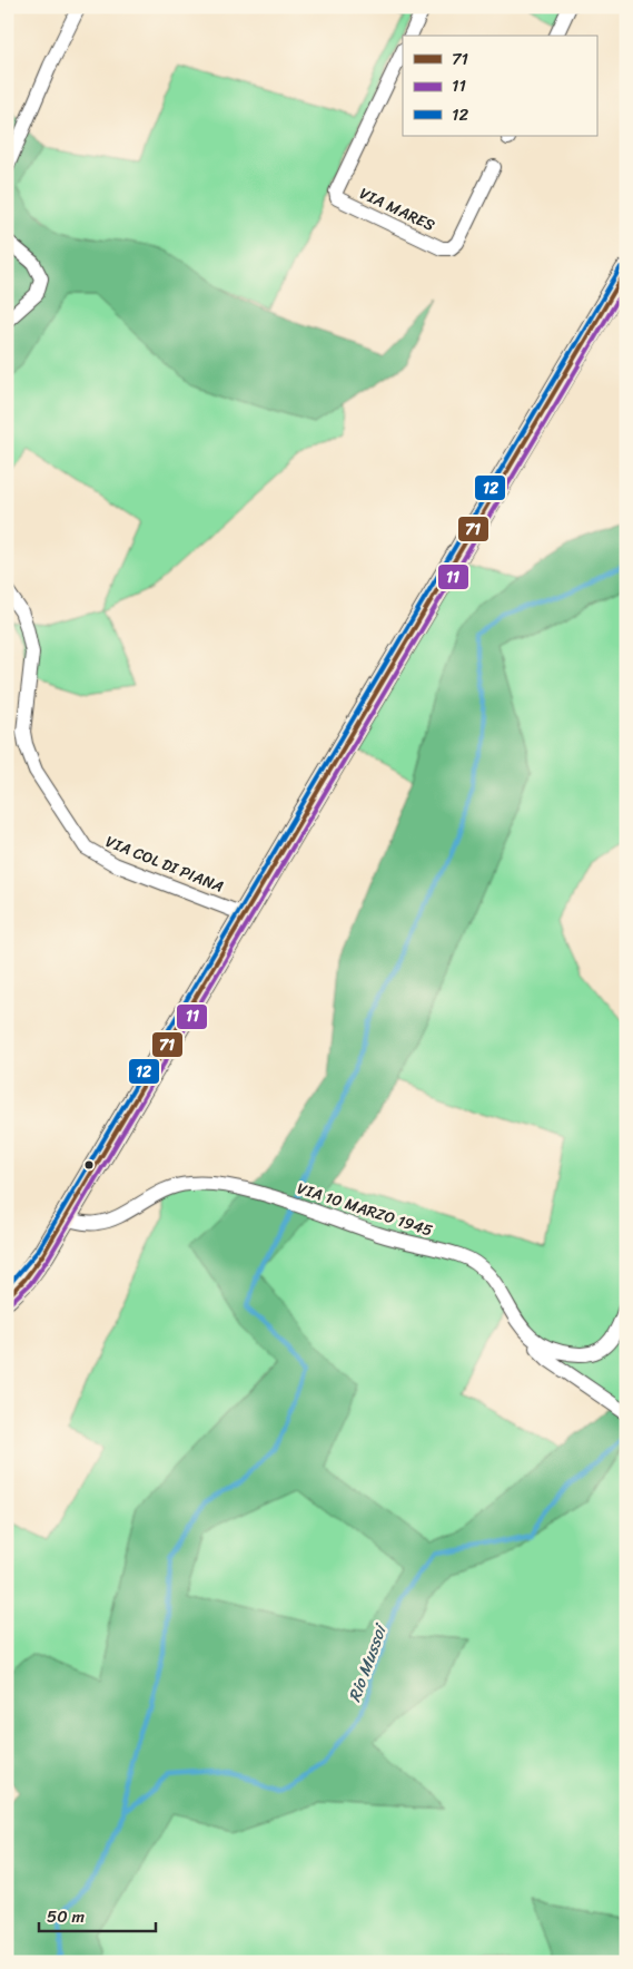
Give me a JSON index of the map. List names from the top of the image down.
{
  "streets": {
    "street": ["VIA MARES", "VIA COL DI PIANA", "VIA 10 MARZO 1945"]
  },
  "water": ["Rio Mussoi"],
  "lines": ["transit line 12", "transit line 71", "transit line 11"],
  "legend": ["71", "11", "12"],
  "scale_bar": "50 m"
}
